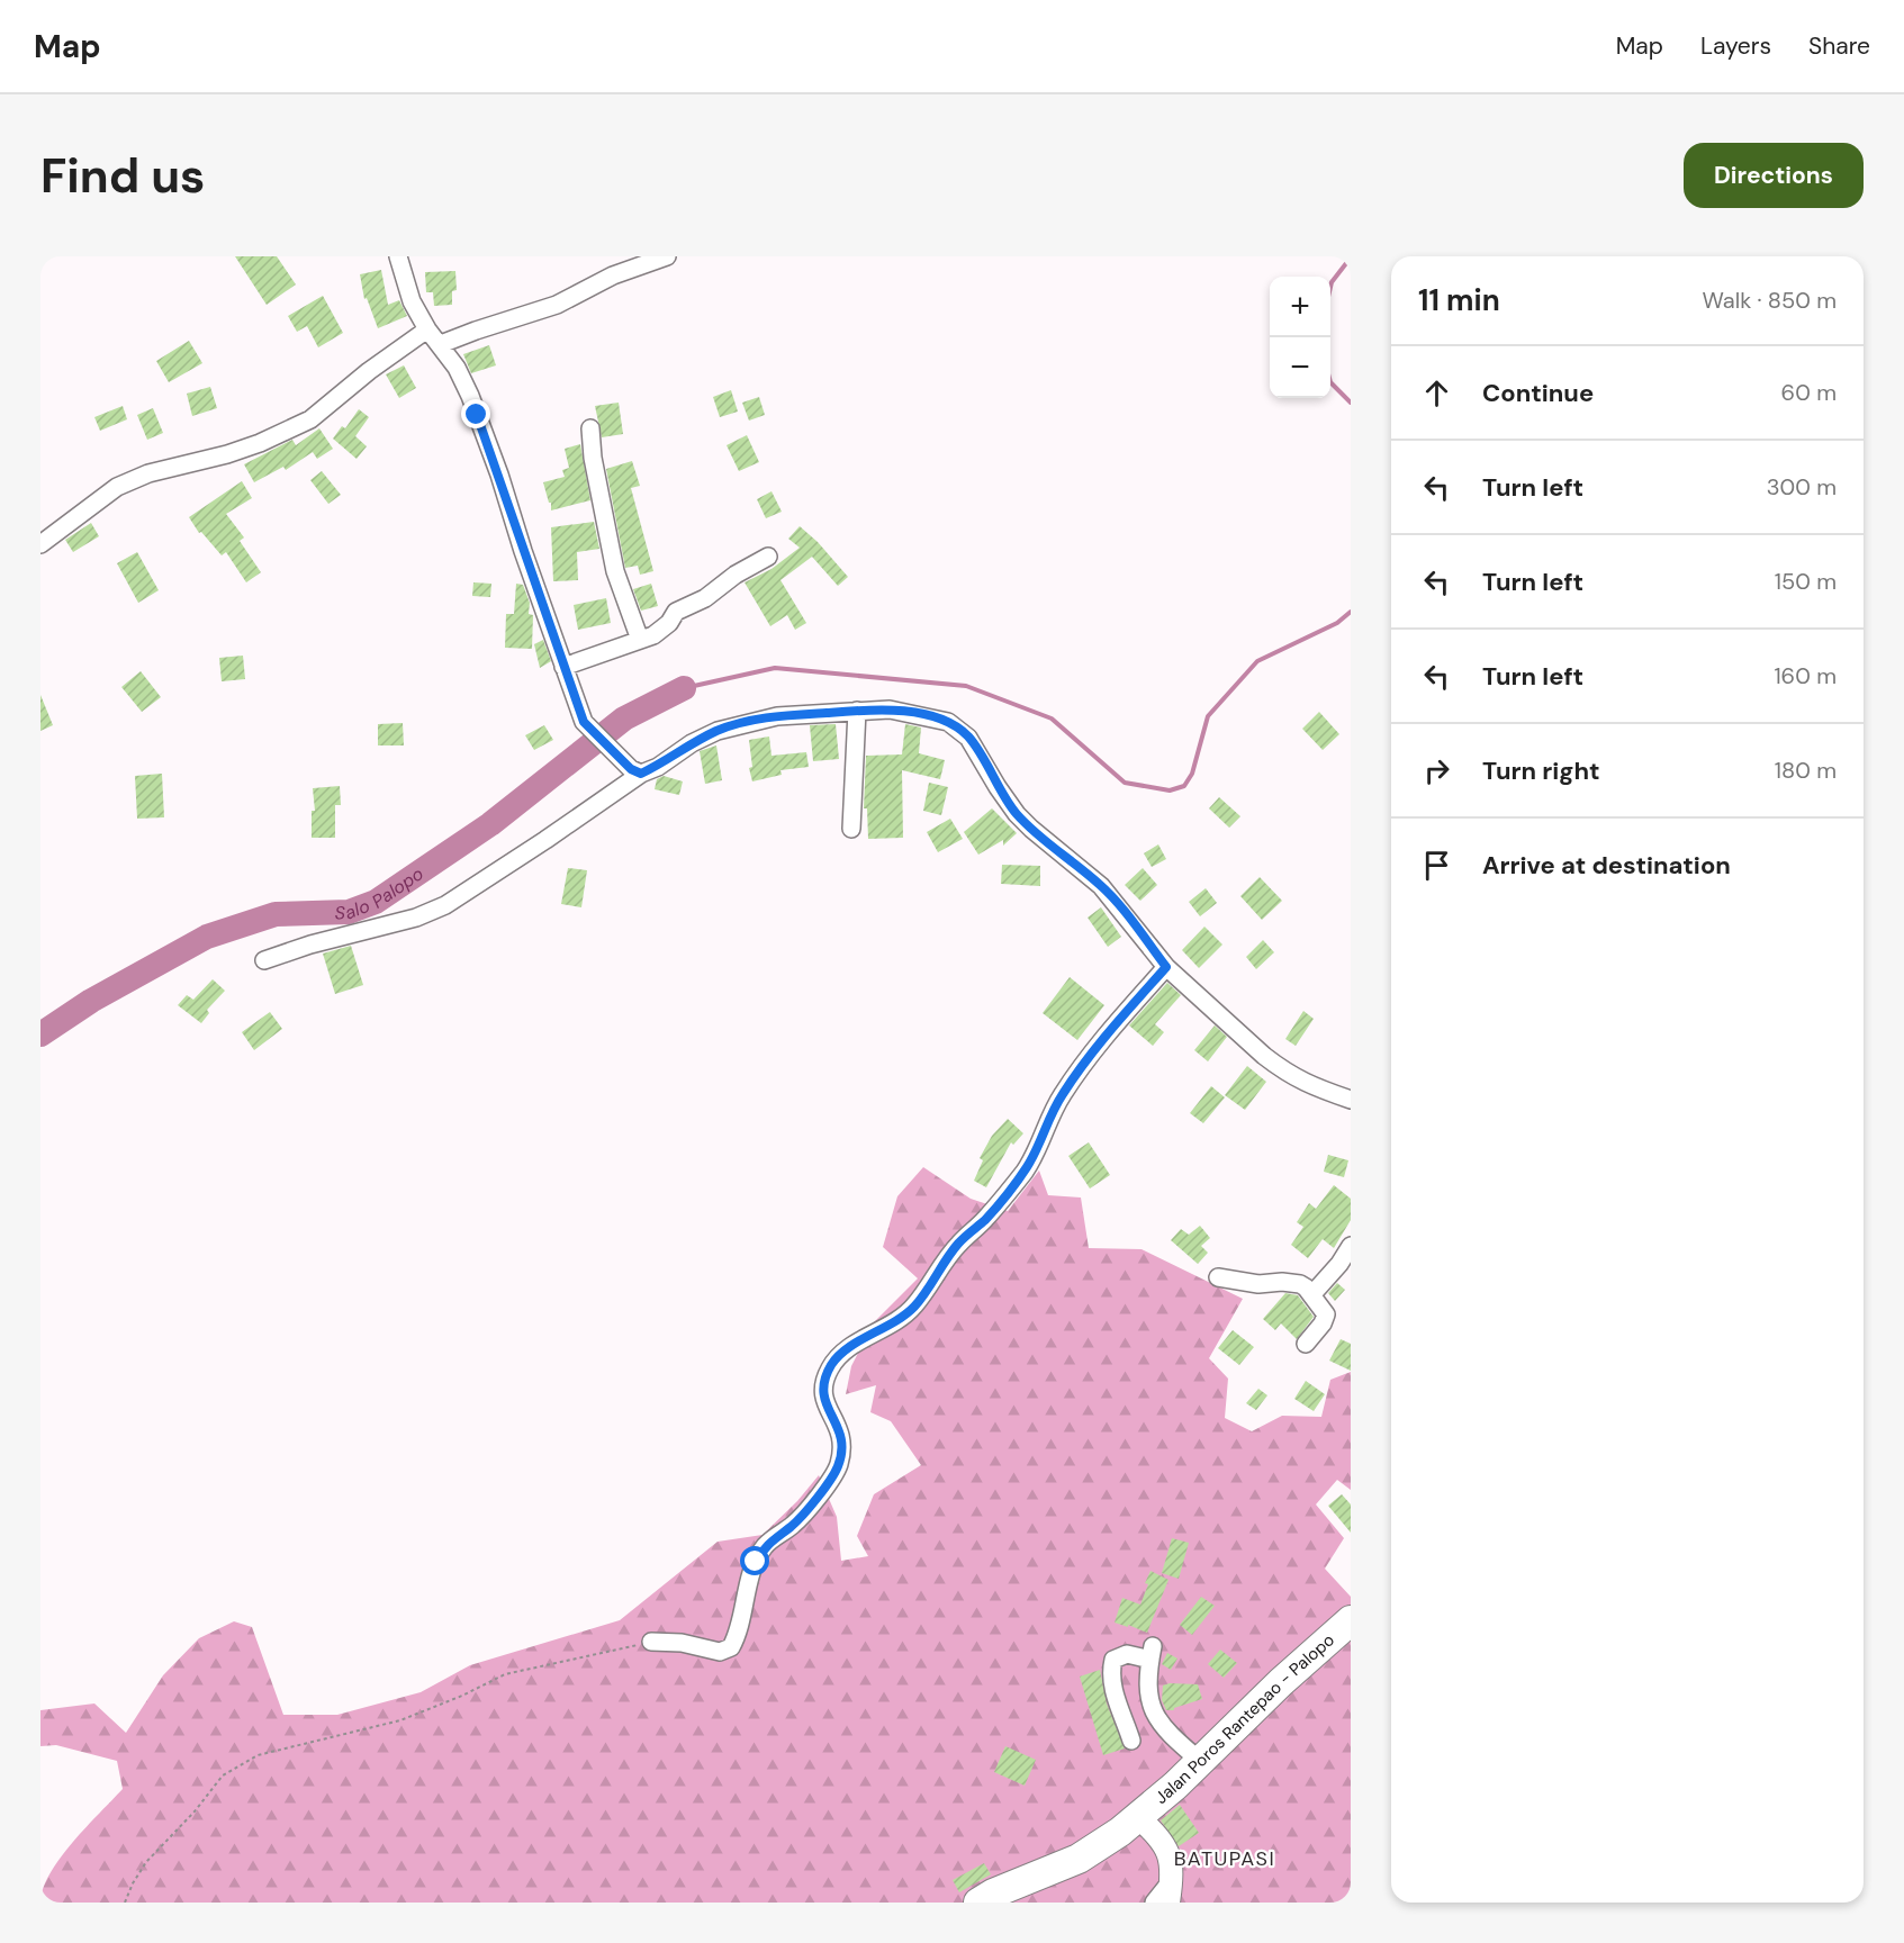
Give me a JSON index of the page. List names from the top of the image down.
{
  "streets": {
    "highway": ["Jalan Poros Rantepao - Palopo"]
  },
  "districts": ["BATUPASI"],
  "water": ["Salo Palopo"],
  "page": {
    "header": "Map",
    "nav": ["Map", "Layers", "Share"],
    "buttons": "Directions",
    "title": "Find us",
    "heading": ["11 min", "Walk · 850 m"],
    "map_buttons": ["+", "−"],
    "list": [
      ["Continue", "60 m"],
      ["Turn left", "300 m"],
      ["Turn left", "150 m"],
      ["Turn left", "160 m"],
      ["Turn right", "180 m"],
      "Arrive at destination"
    ]
  }
}
